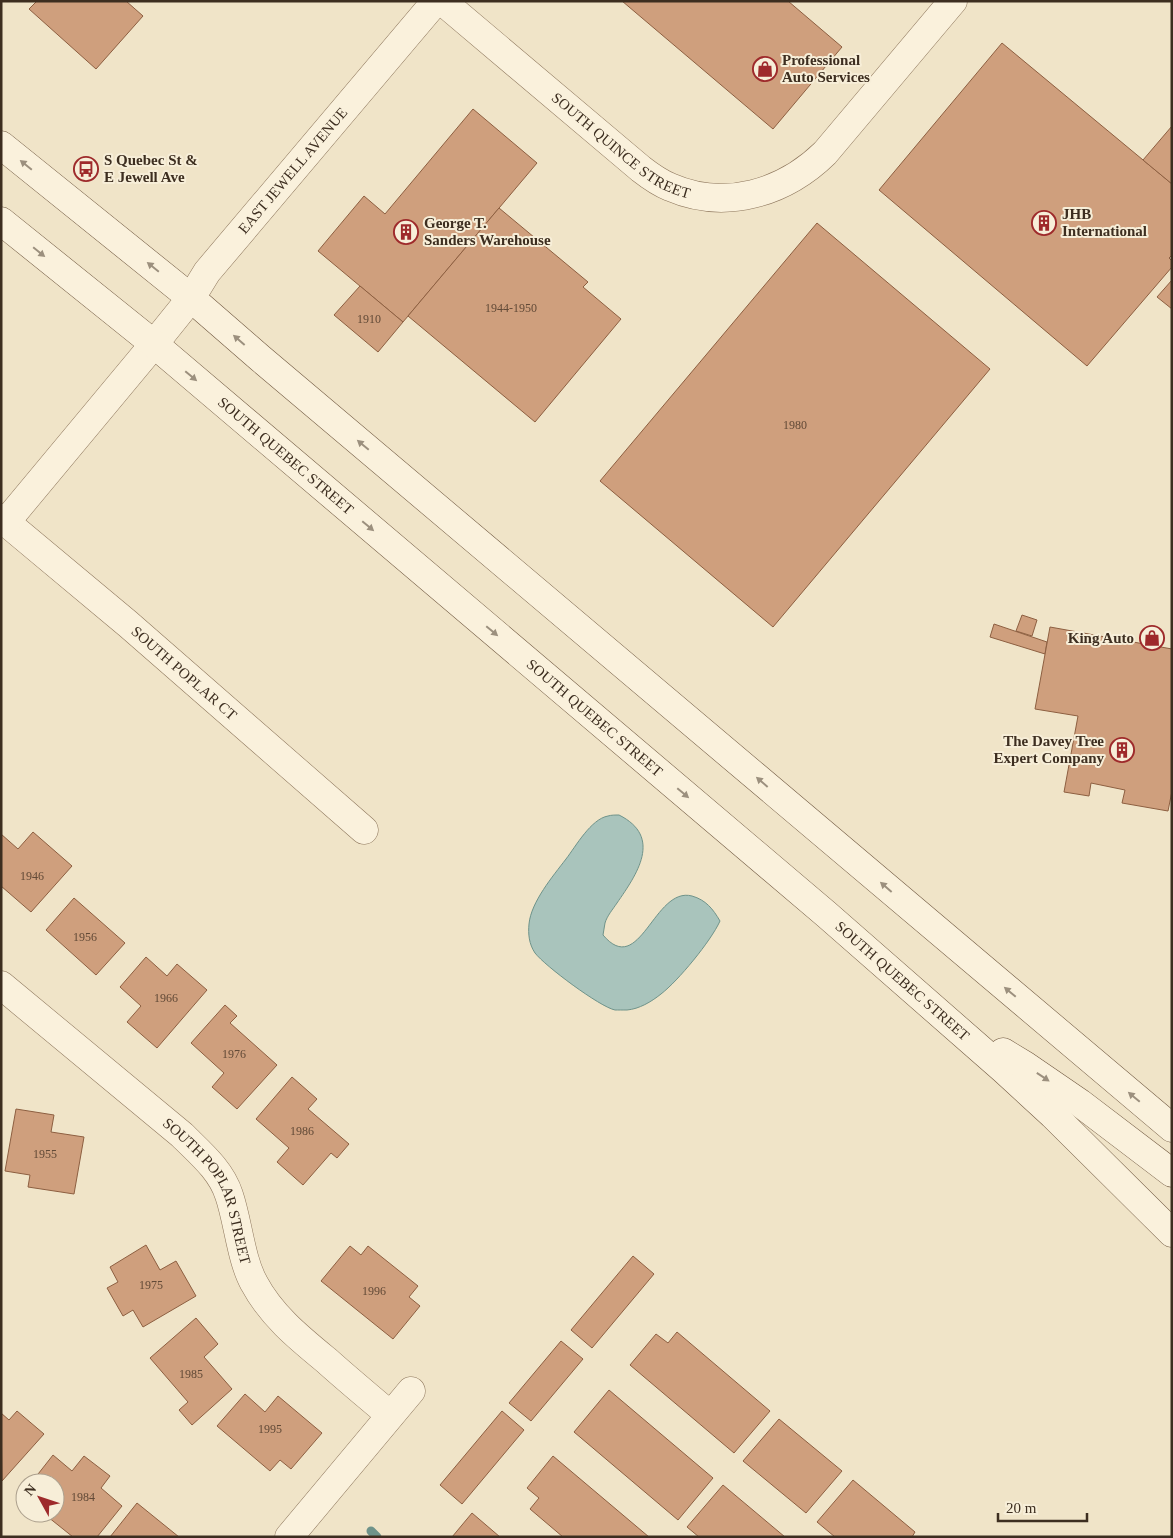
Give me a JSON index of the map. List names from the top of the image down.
{
  "streets": {
    "main road": [
      "SOUTH QUINCE STREET",
      "EAST JEWELL AVENUE",
      "SOUTH QUEBEC STREET",
      "SOUTH POPLAR CT",
      "SOUTH POPLAR STREET"
    ]
  },
  "crossings": [
    ["EAST JEWELL AVENUE", "SOUTH QUEBEC STREET"],
    ["EAST JEWELL AVENUE", "SOUTH POPLAR CT"]
  ],
  "places": {
    "shop": ["Professional Auto Services", "King Auto"],
    "bus stop": ["S Quebec St & E Jewell Ave"],
    "building": ["JHB International", "George T. Sanders Warehouse", "The Davey Tree Expert Company"]
  },
  "house_numbers": [
    "1944-1950",
    "1910",
    "1980",
    "1946",
    "1956",
    "1966",
    "1976",
    "1986",
    "1955",
    "1975",
    "1996",
    "1985",
    "1995",
    "1984"
  ],
  "scale_bar": "20 m",
  "north": "top left"
}
